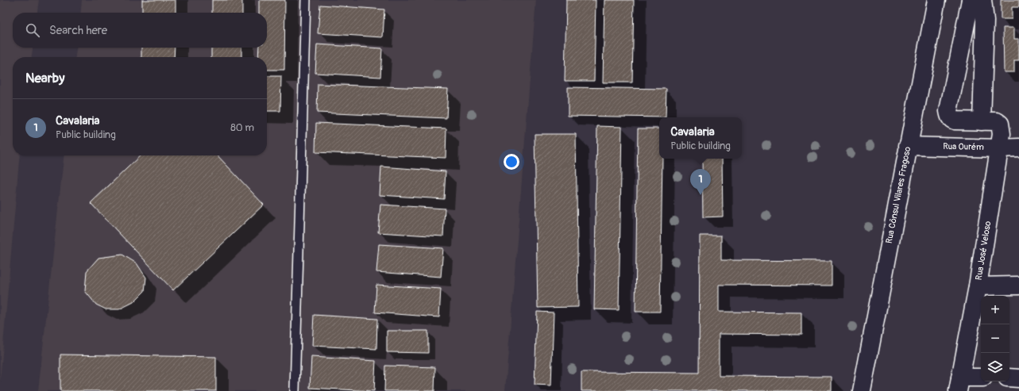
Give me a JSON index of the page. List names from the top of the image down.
{
  "streets": {
    "street": ["Rua Ourém", "Rua Cônsul Vilares Fragoso", "Rua José Veloso"]
  },
  "crossings": [
    ["Rua Ourém", "Rua Cônsul Vilares Fragoso"],
    ["Rua Ourém", "Rua José Veloso"]
  ],
  "page": {
    "search": "Search here",
    "heading": "Nearby",
    "list": [
      {
        "mark": "1",
        "name": "Cavalaria",
        "note": "Public building",
        "value": "80 m"
      }
    ],
    "popup": ["Cavalaria", "Public building"],
    "pins": "1",
    "map_buttons": ["+", "−"]
  }
}
